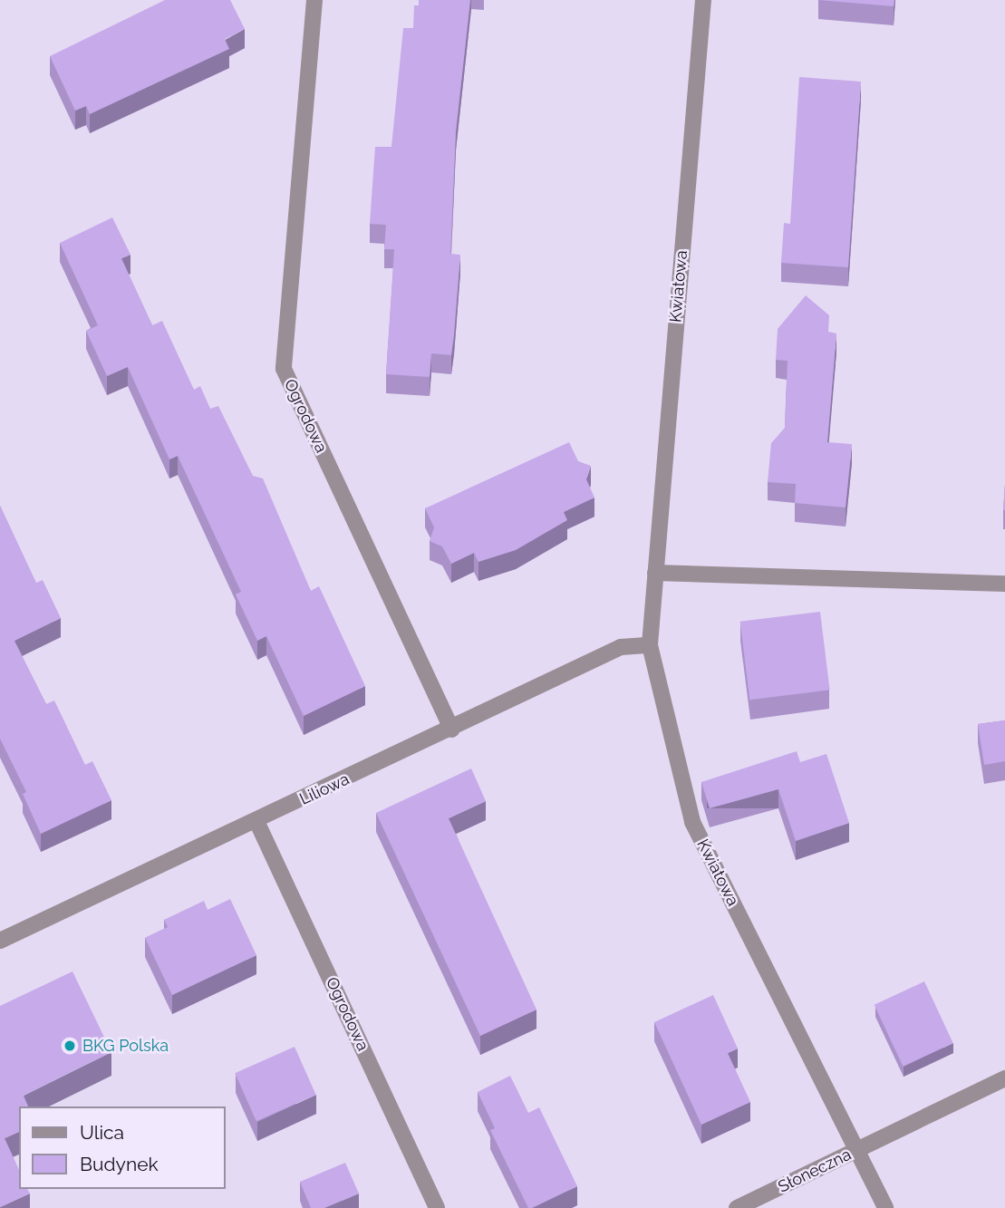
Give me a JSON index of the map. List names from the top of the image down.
{
  "streets": {
    "street": [
      "Kwiatowa",
      "Ogrodowa",
      "Liliowa",
      "Słoneczna"
    ]
  },
  "crossings": [
    ["Kwiatowa", "Liliowa"],
    ["Kwiatowa", "Słoneczna"],
    ["Ogrodowa", "Liliowa"]
  ],
  "places": ["BKG Polska"],
  "legend": ["Ulica", "Budynek"]
}
